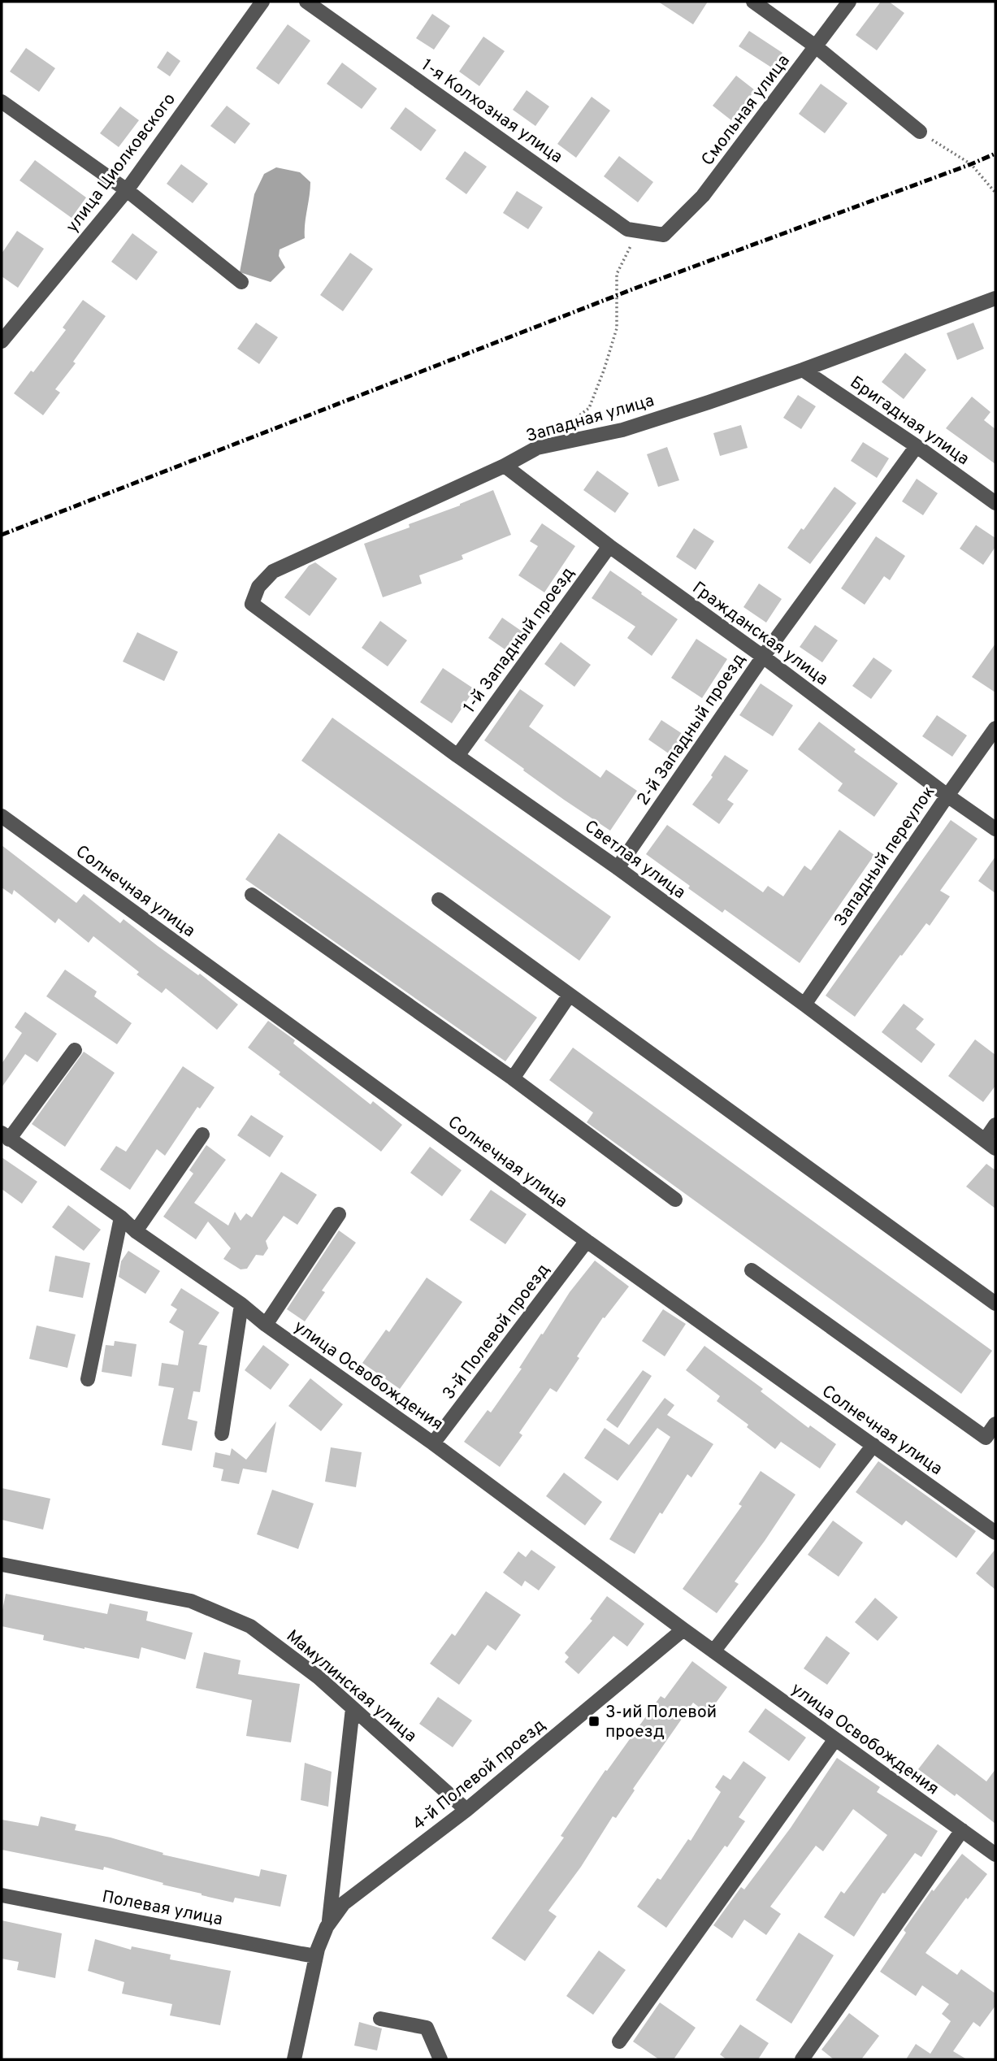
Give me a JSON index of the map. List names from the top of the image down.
{
  "streets": {
    "street": [
      "Смольная улица",
      "1-я Колхозная улица",
      "улица Циолковского",
      "Западная улица",
      "Бригадная улица",
      "Гражданская улица",
      "1-й Западный проезд",
      "2-й Западный проезд",
      "Западный переулок",
      "Светлая улица",
      "Солнечная улица",
      "3-й Полевой проезд",
      "улица Освобождения",
      "Мамулинская улица",
      "4-й Полевой проезд",
      "Полевая улица"
    ]
  },
  "crossings": [
    ["Смольная улица", "1-я Колхозная улица"],
    ["Западная улица", "Бригадная улица"],
    ["Западная улица", "Гражданская улица"],
    ["Западная улица", "Светлая улица"],
    ["Бригадная улица", "2-й Западный проезд"],
    ["Гражданская улица", "1-й Западный проезд"],
    ["Гражданская улица", "2-й Западный проезд"],
    ["Гражданская улица", "Западный переулок"],
    ["1-й Западный проезд", "Светлая улица"],
    ["2-й Западный проезд", "Светлая улица"],
    ["Западный переулок", "Светлая улица"],
    ["Солнечная улица", "3-й Полевой проезд"],
    ["3-й Полевой проезд", "улица Освобождения"],
    ["улица Освобождения", "4-й Полевой проезд"],
    ["Мамулинская улица", "4-й Полевой проезд"],
    ["4-й Полевой проезд", "Полевая улица"]
  ],
  "places": {
    "transit": ["3-ий Полевой проезд"]
  }
}
